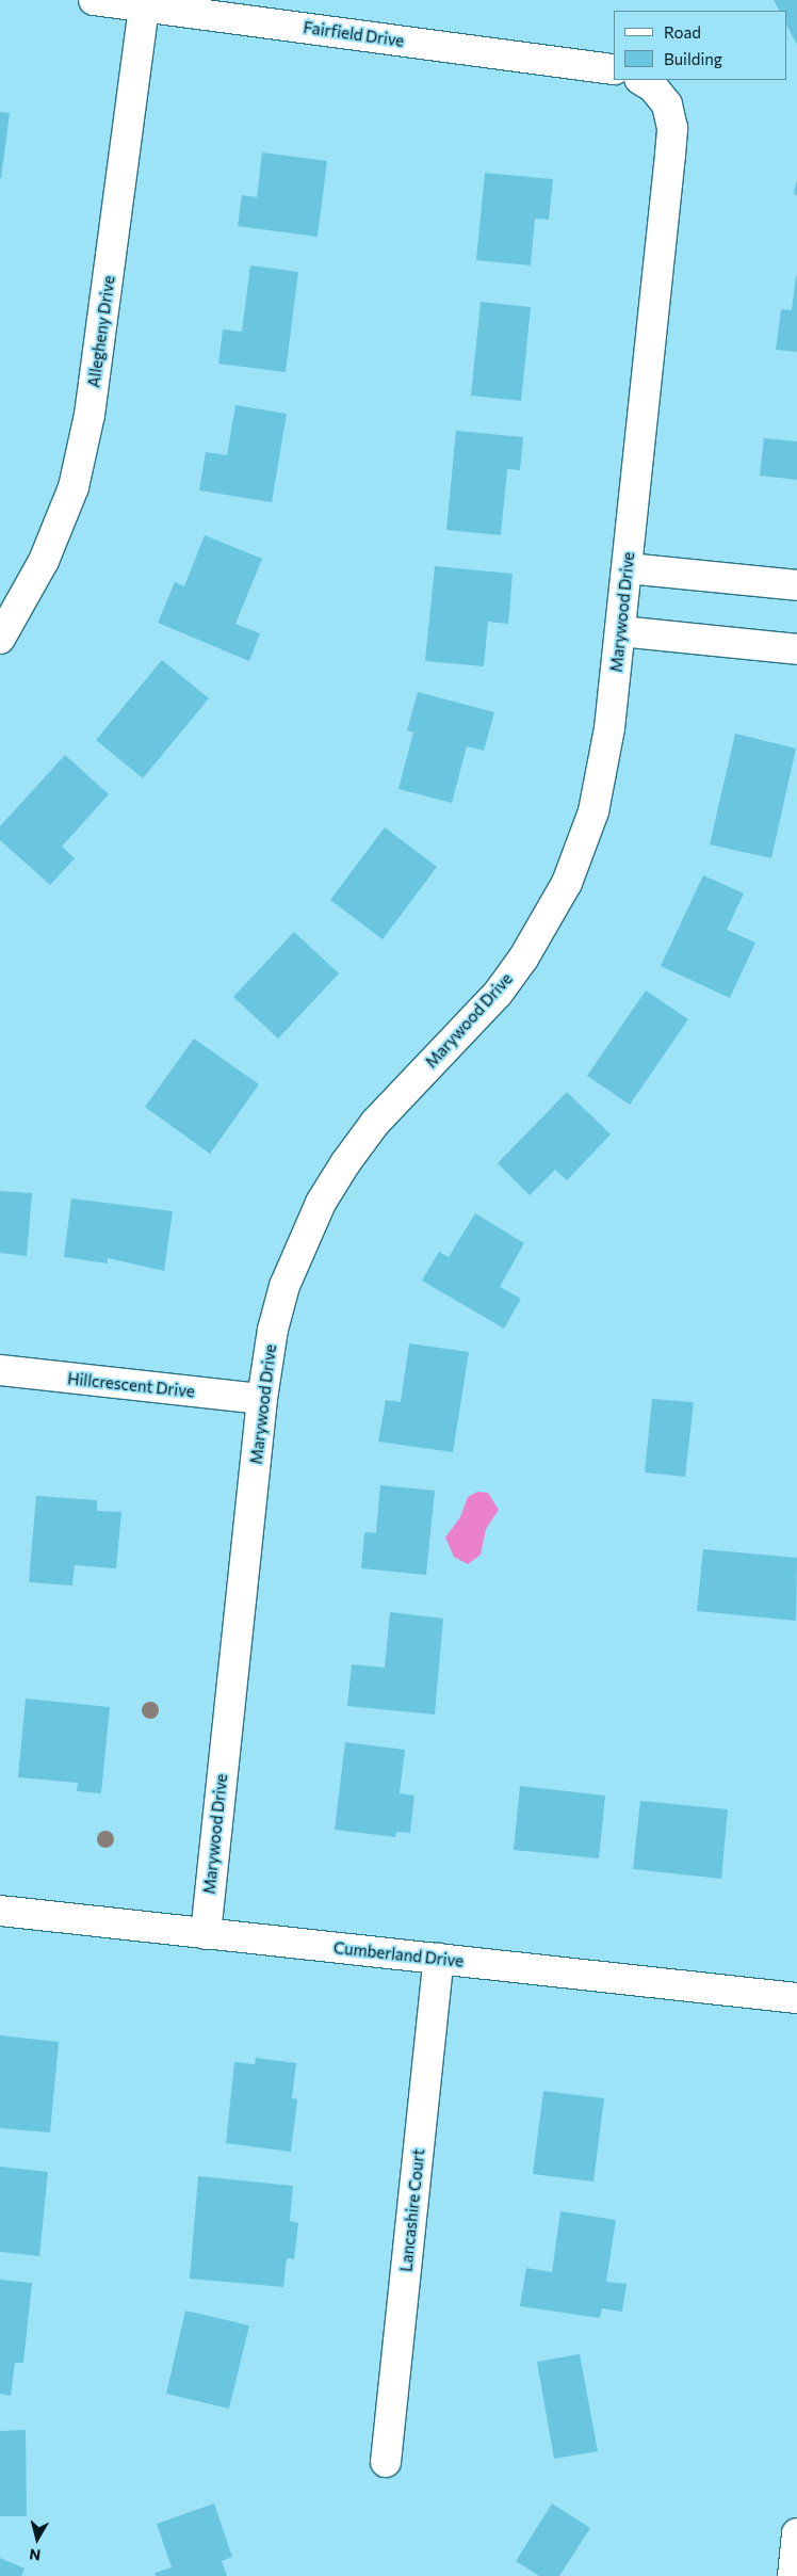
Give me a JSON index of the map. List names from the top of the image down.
{
  "streets": {
    "street": [
      "Fairfield Drive",
      "Allegheny Drive",
      "Marywood Drive",
      "Hillcrescent Drive",
      "Cumberland Drive",
      "Lancashire Court"
    ]
  },
  "crossings": [
    ["Fairfield Drive", "Allegheny Drive"],
    ["Marywood Drive", "Hillcrescent Drive"],
    ["Marywood Drive", "Cumberland Drive"],
    ["Cumberland Drive", "Lancashire Court"]
  ],
  "legend": ["Road", "Building"],
  "north": "bottom"
}
